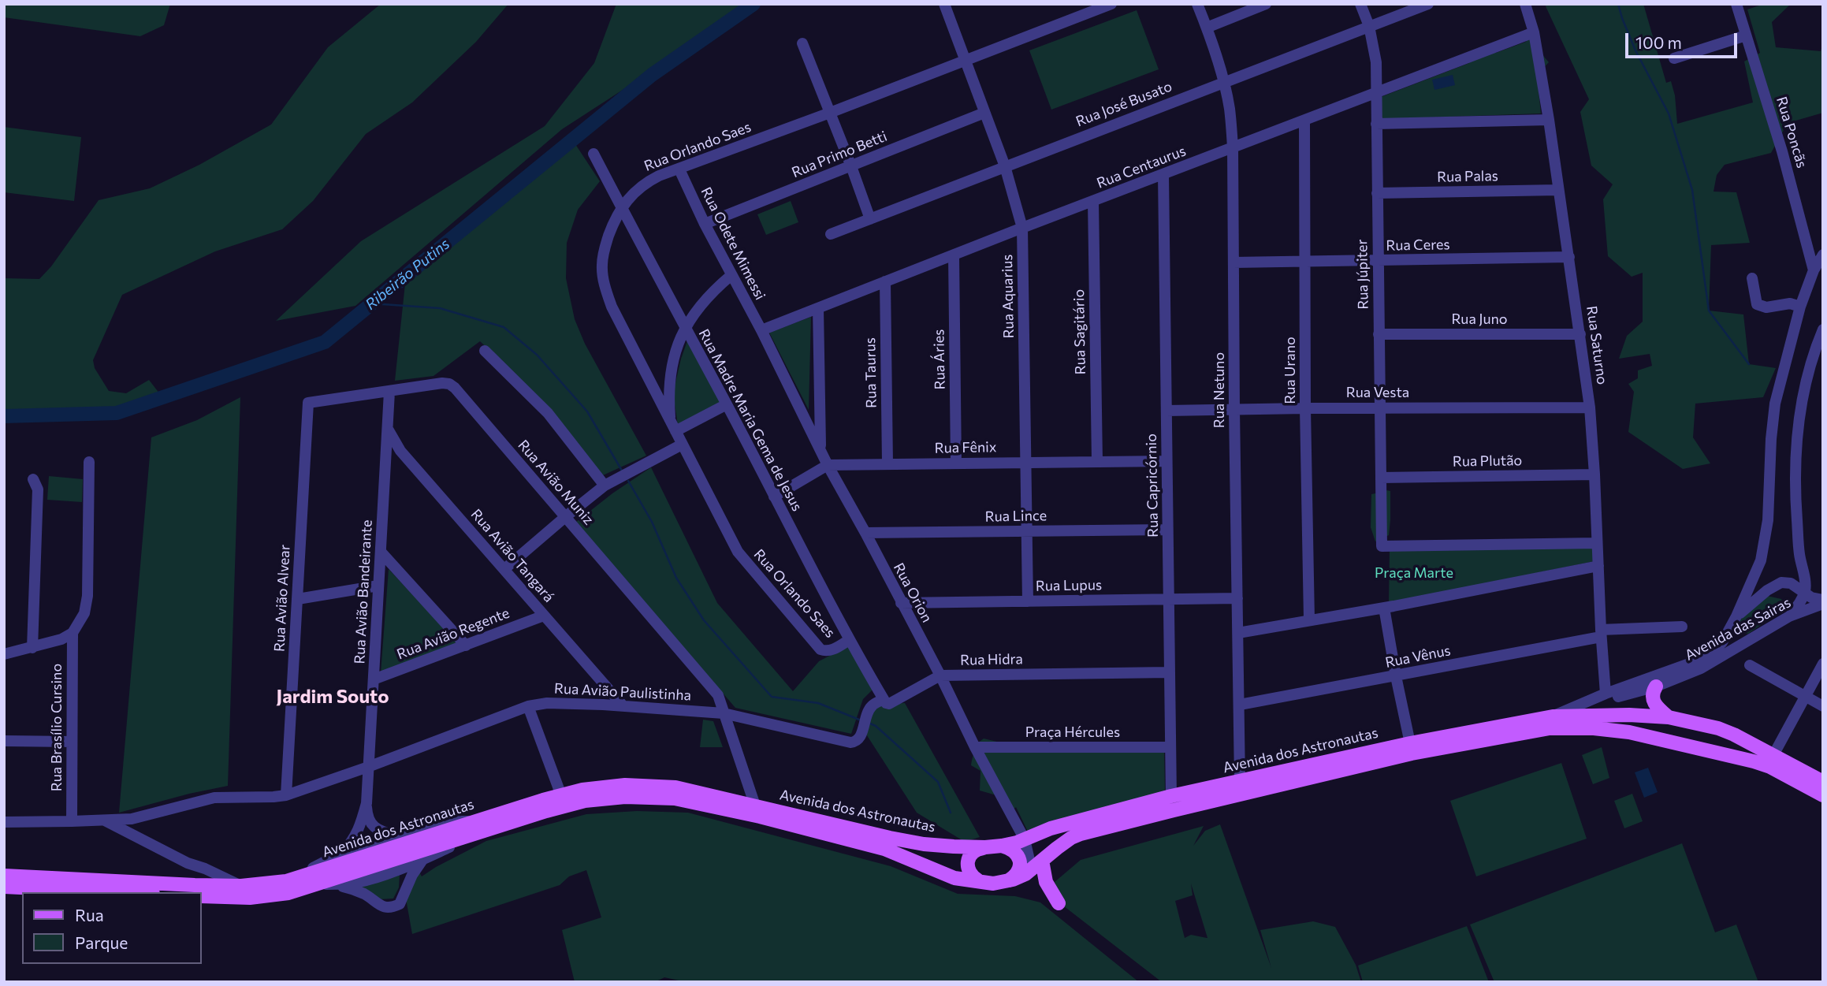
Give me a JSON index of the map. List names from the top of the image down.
{
  "streets": {
    "main road": ["Avenida dos Astronautas"],
    "street": [
      "Rua José Busato",
      "Rua Poncãs",
      "Rua Orlando Saes",
      "Rua Primo Betti",
      "Rua Centaurus",
      "Rua Palas",
      "Rua Odete Mimessi",
      "Rua Ceres",
      "Rua Júpiter",
      "Rua Aquarius",
      "Rua Juno",
      "Rua Sagitário",
      "Rua Saturno",
      "Rua Áries",
      "Rua Urano",
      "Rua Taurus",
      "Rua Netuno",
      "Rua Vesta",
      "Rua Madre Maria Gema de Jesus",
      "Rua Fênix",
      "Rua Plutão",
      "Rua Avião Muniz",
      "Rua Capricórnio",
      "Rua Lince",
      "Rua Avião Tangará",
      "Rua Lupus",
      "Rua Avião Bandeirante",
      "Rua Orion",
      "Rua Avião Alvear",
      "Avenida das Sairas",
      "Rua Avião Regente",
      "Rua Vênus",
      "Rua Hidra",
      "Rua Avião Paulistinha",
      "Rua Brasílio Cursino",
      "Praça Hércules"
    ]
  },
  "crossings": [
    ["Rua José Busato", "Rua Júpiter"],
    ["Rua José Busato", "Rua Aquarius"],
    ["Rua José Busato", "Rua Netuno"],
    ["Rua Orlando Saes", "Rua Odete Mimessi"],
    ["Rua Orlando Saes", "Rua Aquarius"],
    ["Rua Orlando Saes", "Rua Madre Maria Gema de Jesus"],
    ["Rua Primo Betti", "Rua Odete Mimessi"],
    ["Rua Primo Betti", "Rua Aquarius"],
    ["Rua Centaurus", "Rua Odete Mimessi"],
    ["Rua Centaurus", "Rua Júpiter"],
    ["Rua Centaurus", "Rua Aquarius"],
    ["Rua Centaurus", "Rua Sagitário"],
    ["Rua Centaurus", "Rua Saturno"],
    ["Rua Centaurus", "Rua Áries"],
    ["Rua Centaurus", "Rua Urano"],
    ["Rua Centaurus", "Rua Taurus"],
    ["Rua Centaurus", "Rua Netuno"],
    ["Rua Centaurus", "Rua Capricórnio"],
    ["Rua Centaurus", "Rua Orion"],
    ["Rua Palas", "Rua Júpiter"],
    ["Rua Palas", "Rua Saturno"],
    ["Rua Odete Mimessi", "Rua Orion"],
    ["Rua Ceres", "Rua Júpiter"],
    ["Rua Ceres", "Rua Saturno"],
    ["Rua Ceres", "Rua Urano"],
    ["Rua Ceres", "Rua Netuno"],
    ["Rua Júpiter", "Rua Juno"],
    ["Rua Júpiter", "Rua Saturno"],
    ["Rua Júpiter", "Rua Vesta"],
    ["Rua Júpiter", "Rua Plutão"],
    ["Rua Aquarius", "Rua Fênix"],
    ["Rua Aquarius", "Rua Lince"],
    ["Rua Aquarius", "Rua Lupus"],
    ["Rua Juno", "Rua Saturno"],
    ["Rua Sagitário", "Rua Fênix"],
    ["Rua Saturno", "Rua Vesta"],
    ["Rua Saturno", "Rua Plutão"],
    ["Rua Saturno", "Avenida das Sairas"],
    ["Rua Saturno", "Rua Vênus"],
    ["Rua Áries", "Rua Fênix"],
    ["Rua Urano", "Rua Vesta"],
    ["Rua Taurus", "Rua Fênix"],
    ["Rua Netuno", "Rua Vesta"],
    ["Rua Netuno", "Rua Lupus"],
    ["Rua Netuno", "Rua Vênus"],
    ["Rua Netuno", "Avenida dos Astronautas"],
    ["Rua Vesta", "Rua Capricórnio"],
    ["Rua Madre Maria Gema de Jesus", "Rua Fênix"],
    ["Rua Madre Maria Gema de Jesus", "Rua Hidra"],
    ["Rua Madre Maria Gema de Jesus", "Rua Avião Paulistinha"],
    ["Rua Fênix", "Rua Capricórnio"],
    ["Rua Fênix", "Rua Orion"],
    ["Rua Avião Muniz", "Rua Avião Bandeirante"],
    ["Rua Avião Muniz", "Rua Avião Alvear"],
    ["Rua Avião Muniz", "Rua Avião Paulistinha"],
    ["Rua Avião Muniz", "Avenida dos Astronautas"],
    ["Rua Capricórnio", "Rua Lince"],
    ["Rua Capricórnio", "Rua Lupus"],
    ["Rua Capricórnio", "Rua Hidra"],
    ["Rua Capricórnio", "Praça Hércules"],
    ["Rua Capricórnio", "Avenida dos Astronautas"],
    ["Rua Lince", "Rua Orion"],
    ["Rua Avião Tangará", "Rua Avião Bandeirante"],
    ["Rua Avião Tangará", "Rua Avião Regente"],
    ["Rua Avião Tangará", "Rua Avião Paulistinha"],
    ["Rua Lupus", "Rua Orion"],
    ["Rua Avião Bandeirante", "Rua Avião Regente"],
    ["Rua Avião Bandeirante", "Rua Avião Paulistinha"],
    ["Rua Orion", "Rua Hidra"],
    ["Rua Orion", "Praça Hércules"],
    ["Rua Orion", "Avenida dos Astronautas"],
    ["Rua Avião Alvear", "Rua Avião Paulistinha"],
    ["Rua Hidra", "Rua Avião Paulistinha"],
    ["Rua Avião Paulistinha", "Rua Brasílio Cursino"]
  ],
  "districts": ["Jardim Souto"],
  "water": ["Ribeirão Putins"],
  "parks": ["Praça Marte"],
  "legend": ["Rua", "Parque"],
  "scale_bar": "100 m"
}
